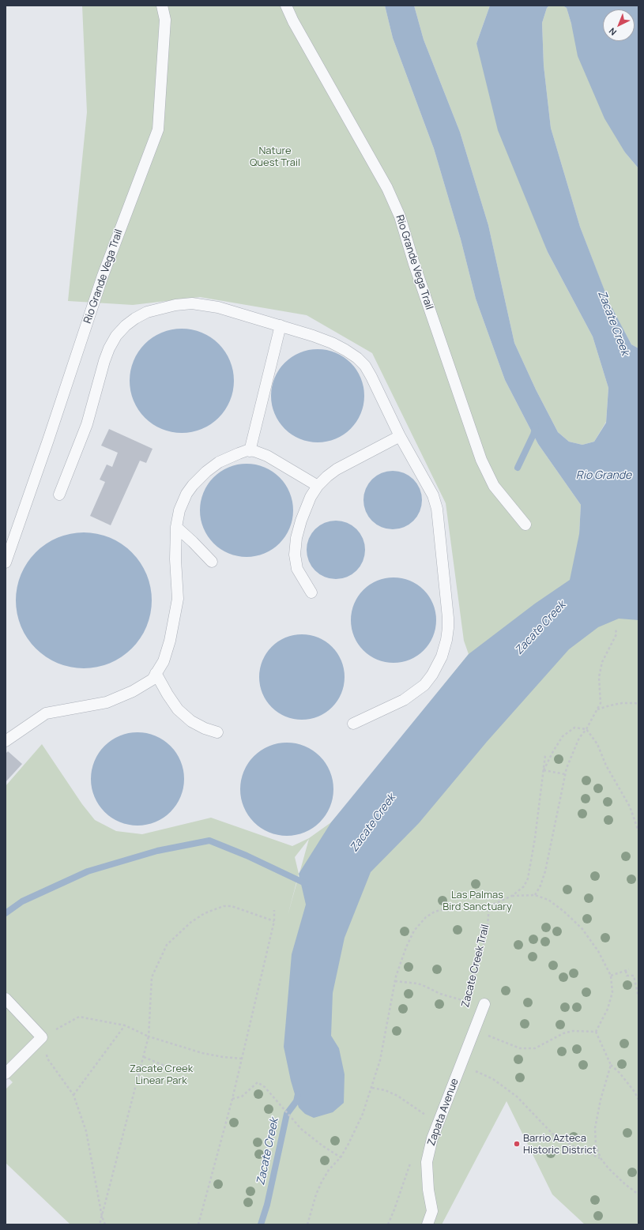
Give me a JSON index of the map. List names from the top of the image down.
{
  "streets": {
    "lane": ["Rio Grande Vega Trail", "Zapata Avenue"],
    "path": ["Zacate Creek Trail"]
  },
  "water": ["Zacate Creek", "Rio Grande"],
  "parks": ["Nature Quest Trail", "Las Palmas Bird Sanctuary", "Zacate Creek Linear Park"],
  "places": ["Barrio Azteca Historic District"],
  "north": "bottom left"
}
